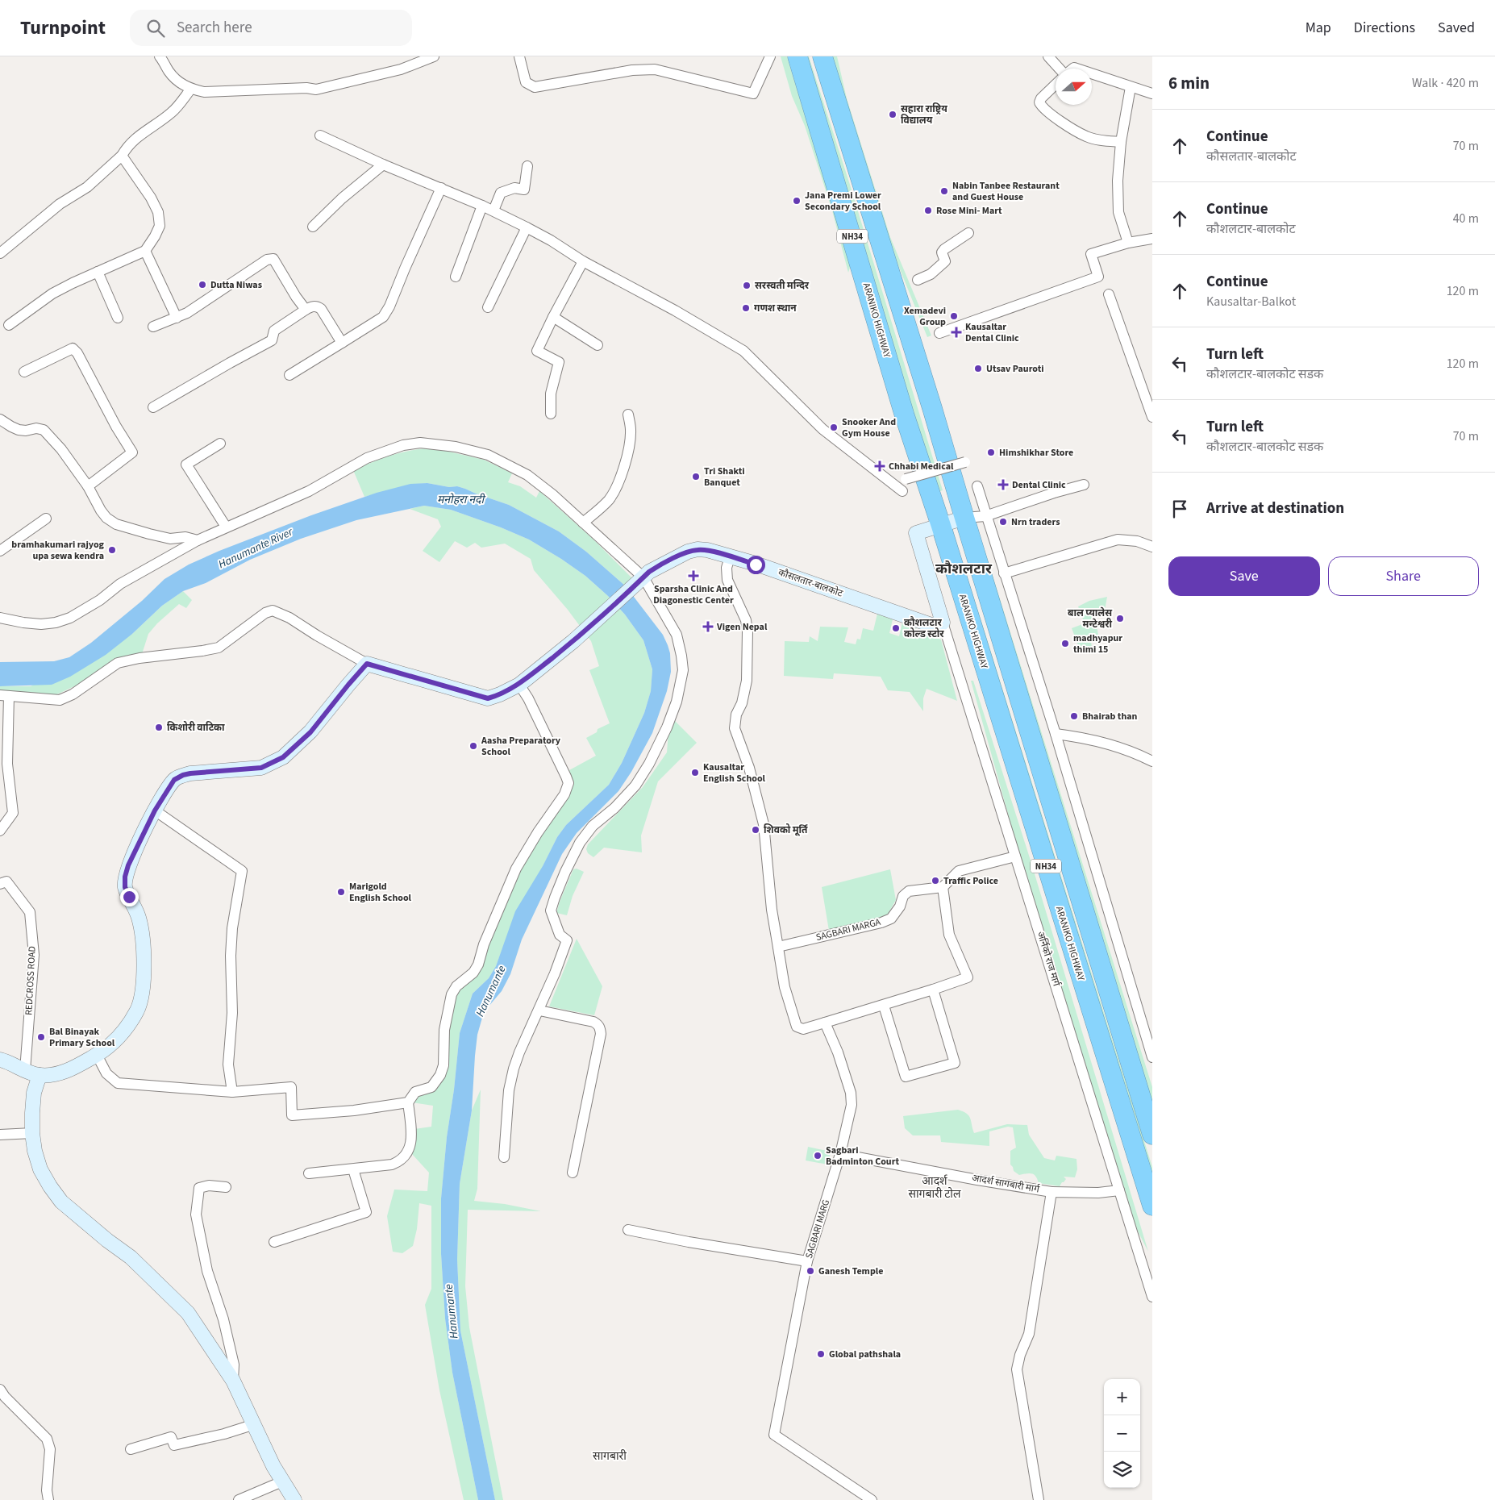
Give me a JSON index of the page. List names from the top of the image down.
{
  "streets": {
    "highway": ["NH34", "ARANIKO HIGHWAY"],
    "main road": ["कौसलतार-बालकोट"],
    "street": [
      "SAGBARI MARGA",
      "अर्निको राज मार्ग",
      "REDCROSS ROAD",
      "आदर्श सागबारी मार्ग",
      "SAGBARI MARG"
    ]
  },
  "crossings": [
    ["कौसलतार-बालकोट", "अर्निको राज मार्ग"],
    ["अर्निको राज मार्ग", "आदर्श सागबारी मार्ग"],
    ["आदर्श सागबारी मार्ग", "SAGBARI MARG"]
  ],
  "districts": ["कौशलटार", "आदर्श सागबारी टोल", "सागबारी"],
  "water": ["मनोहरा नदी", "Hanumante River", "Hanumante"],
  "places": {
    "other": [
      "सहारा राष्ट्रिय विद्यालय",
      "Nabin Tanbee Restaurant and Guest House",
      "Jana Premi Lower Secondary School",
      "Rose Mini- Mart",
      "Dutta Niwas",
      "सरस्वती मन्दिर",
      "गणश स्थान",
      "Xemadevi Group",
      "Utsav Pauroti",
      "Snooker And Gym House",
      "Himshikhar Store",
      "Tri Shakti Banquet",
      "Nrn traders",
      "bramhakumari rajyog upa sewa kendra",
      "बाल प्यालेस मन्टेश्वरी",
      "कौशलटार कोल्ड स्टोर",
      "madhyapur thimi 15",
      "Bhairab than",
      "किशोरी वाटिका",
      "Aasha Preparatory School",
      "Kausaltar English School",
      "शिवको मूर्ति",
      "Traffic Police",
      "Marigold English School",
      "Bal Binayak Primary School",
      "Sagbari Badminton Court",
      "Ganesh Temple",
      "Global pathshala"
    ],
    "health": [
      "Kausaltar Dental Clinic",
      "Chhabi Medical",
      "Dental Clinic",
      "Sparsha Clinic And Diagonestic Center",
      "Vigen Nepal"
    ]
  },
  "north": "right",
  "page": {
    "header": "Turnpoint",
    "search": "Search here",
    "nav": ["Map", "Directions", "Saved"],
    "heading": ["6 min", "Walk · 420 m"],
    "list": [
      ["Continue", "कौसलतार-बालकोट", "70 m"],
      ["Continue", "कौशलटार-बालकोट", "40 m"],
      ["Continue", "Kausaltar-Balkot", "120 m"],
      ["Turn left", "कौशलटार-बालकोट सडक", "120 m"],
      ["Turn left", "कौशलटार-बालकोट सडक", "70 m"],
      "Arrive at destination"
    ],
    "buttons": ["Save", "Share"],
    "map_buttons": ["+", "−"]
  }
}
